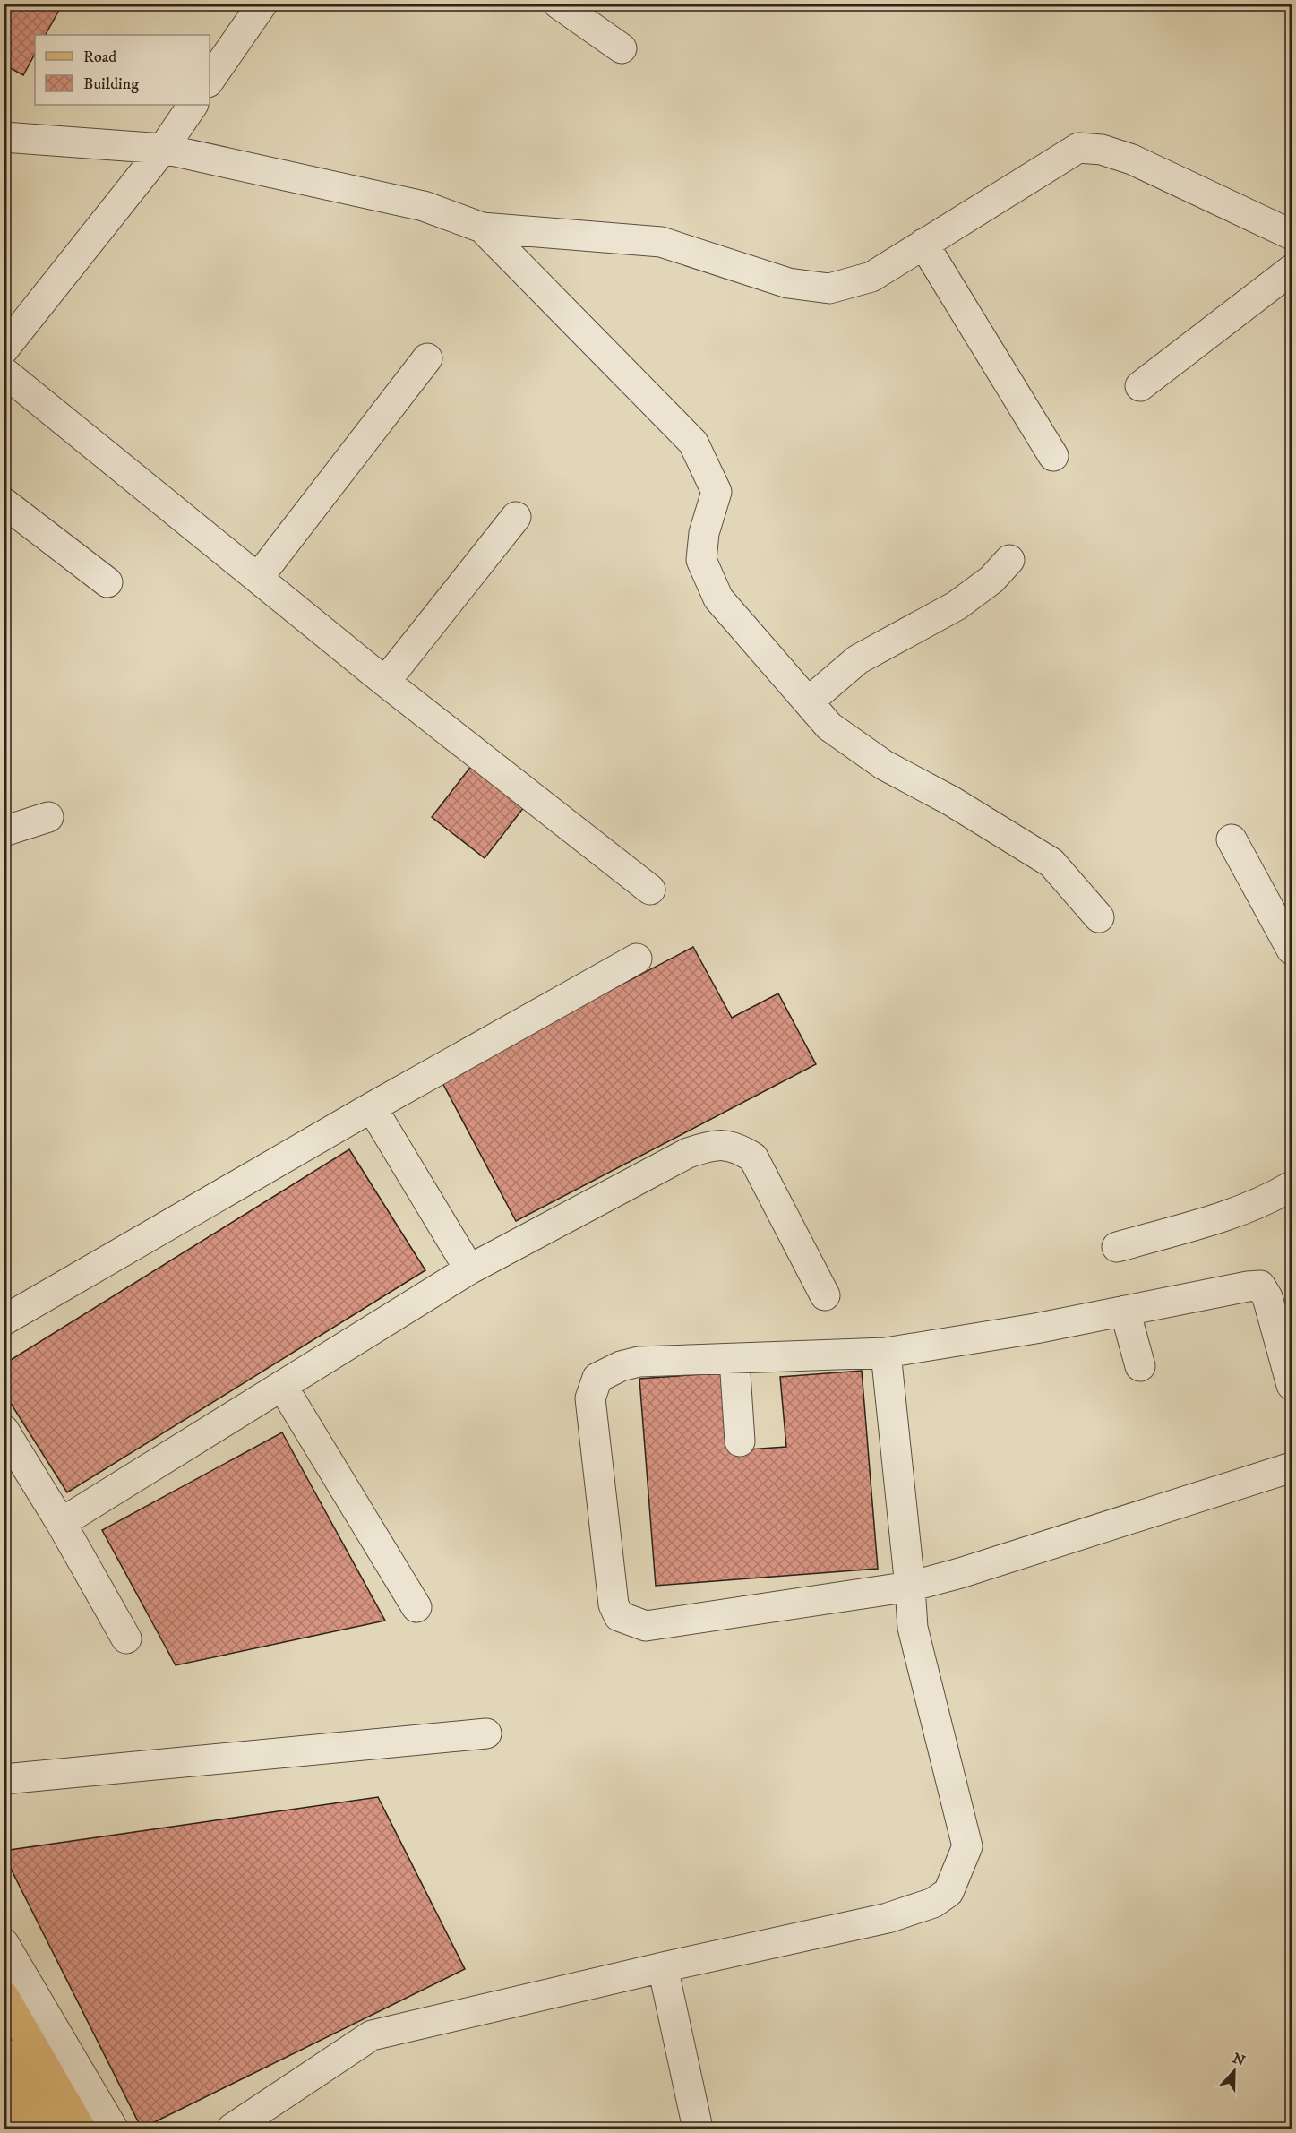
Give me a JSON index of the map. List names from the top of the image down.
{
  "legend": ["Road", "Building"],
  "north": "top"
}
